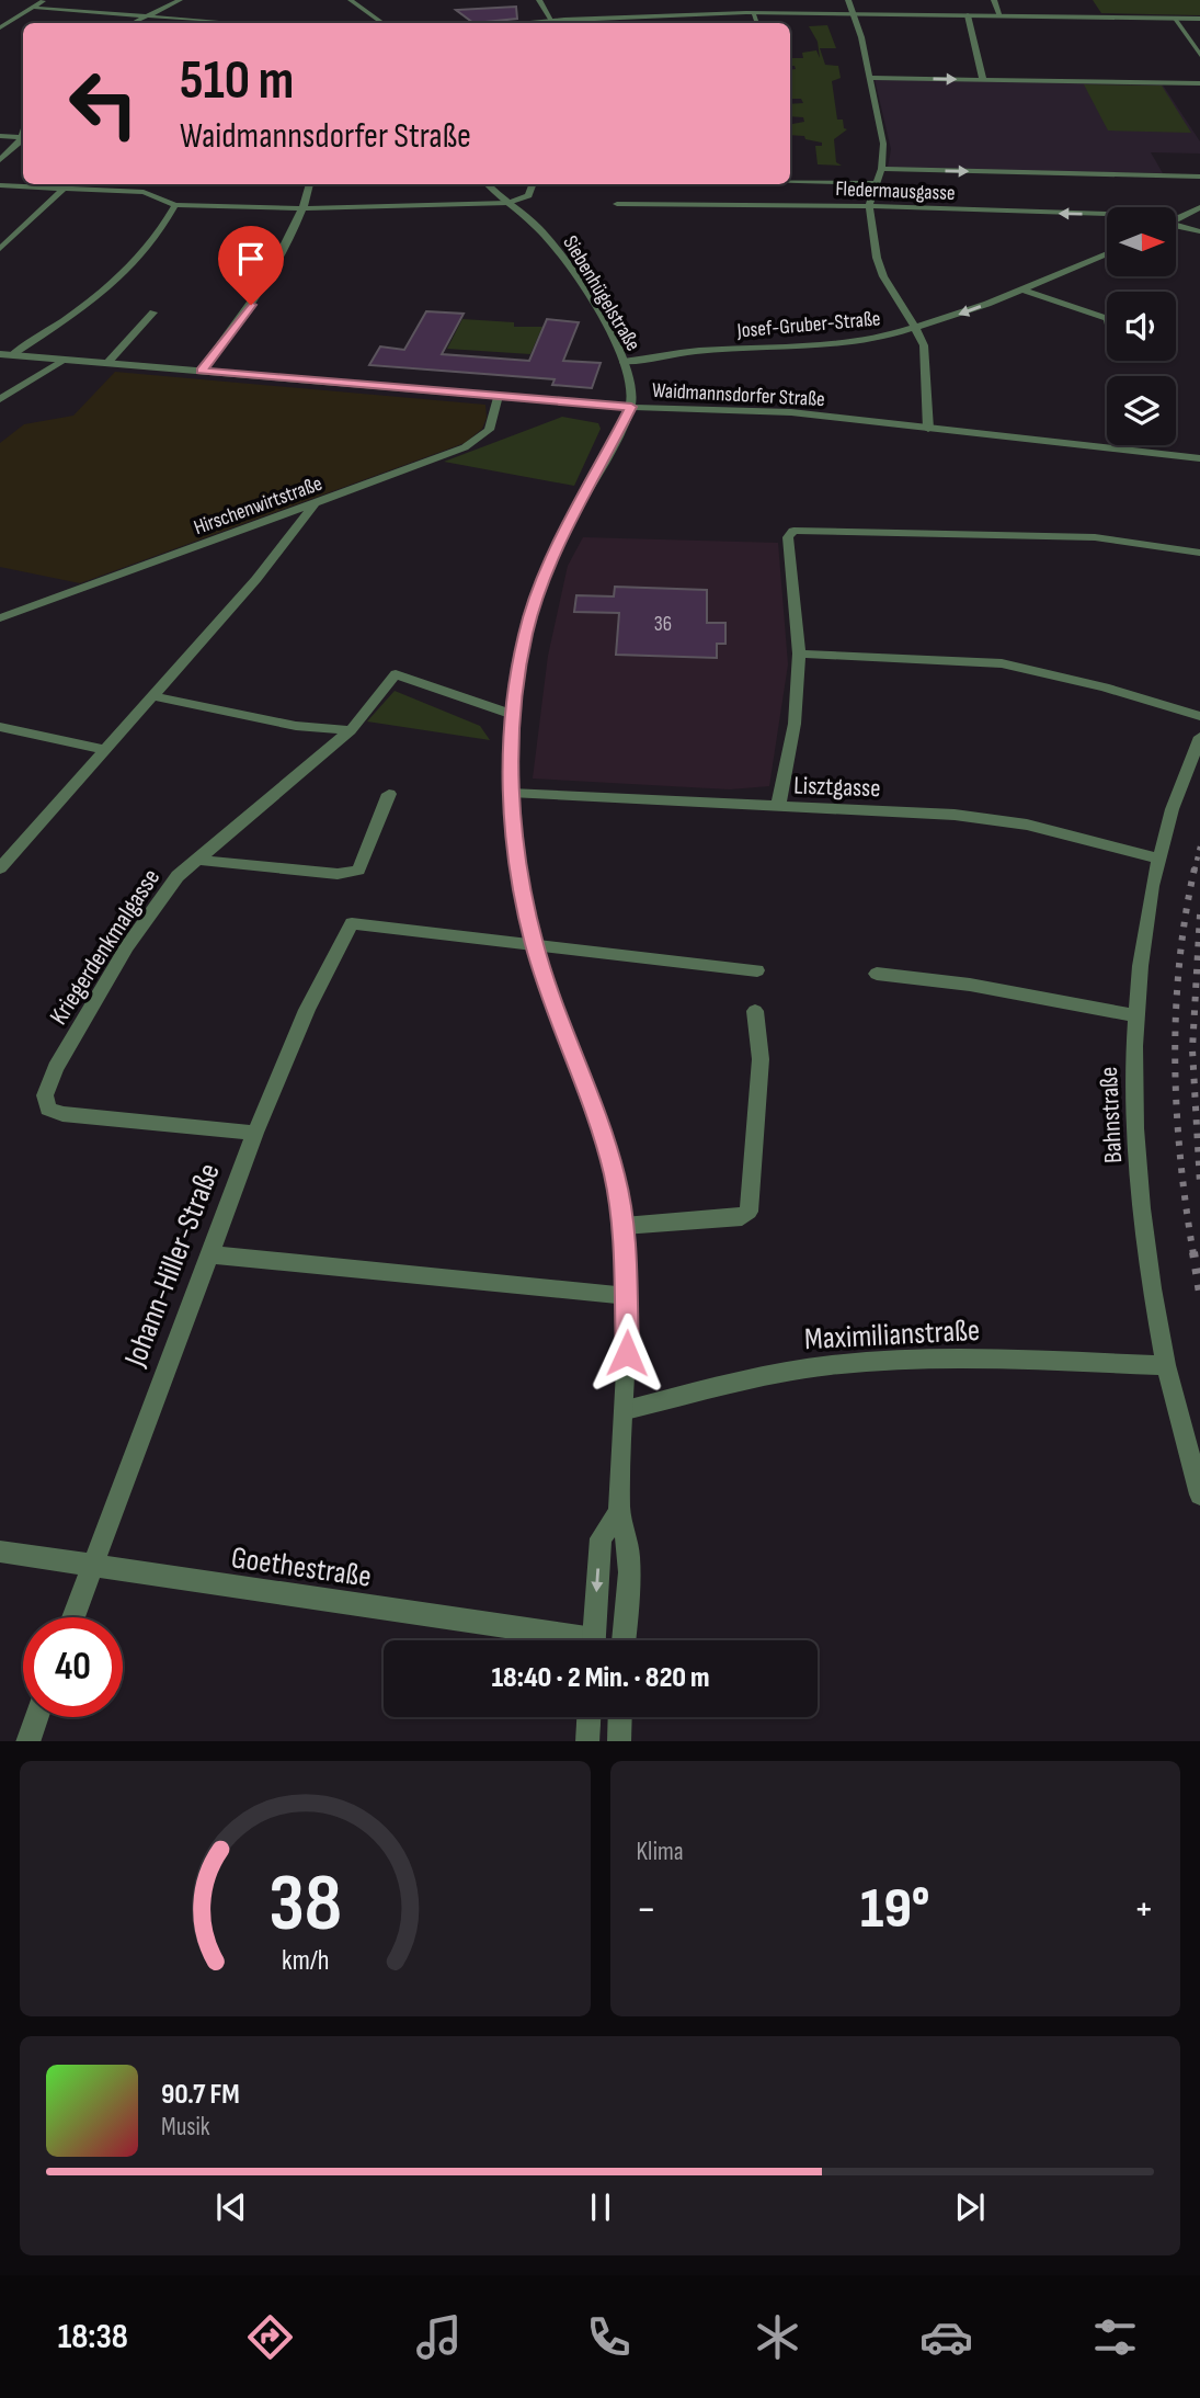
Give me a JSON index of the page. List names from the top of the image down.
{
  "streets": {
    "street": [
      "Fledermausgasse",
      "Siebenhügelstraße",
      "Josef-Gruber-Straße",
      "Waidmannsdorfer Straße",
      "Hirschenwirtstraße",
      "Lisztgasse",
      "Kriegerdenkmalgasse",
      "Bahnstraße",
      "Johann-Hiller-Straße",
      "Maximilianstraße",
      "Goethestraße"
    ]
  },
  "crossings": [
    ["Siebenhügelstraße", "Josef-Gruber-Straße"],
    ["Siebenhügelstraße", "Waidmannsdorfer Straße"],
    ["Waidmannsdorfer Straße", "Hirschenwirtstraße"],
    ["Lisztgasse", "Bahnstraße"],
    ["Kriegerdenkmalgasse", "Johann-Hiller-Straße"],
    ["Bahnstraße", "Maximilianstraße"],
    ["Johann-Hiller-Straße", "Goethestraße"]
  ],
  "house_numbers": ["36"],
  "north": "right",
  "page": {
    "turn": ["510 m", "Waidmannsdorfer Straße"],
    "limit": "40",
    "trip": "18:40 · 2 Min. · 820 m",
    "tile": "Klima",
    "heat": ["−", "19°", "+"],
    "song": ["90.7 FM", "Musik"],
    "tabs": "18:38",
    "gauge": ["38", "km/h"]
  }
}
